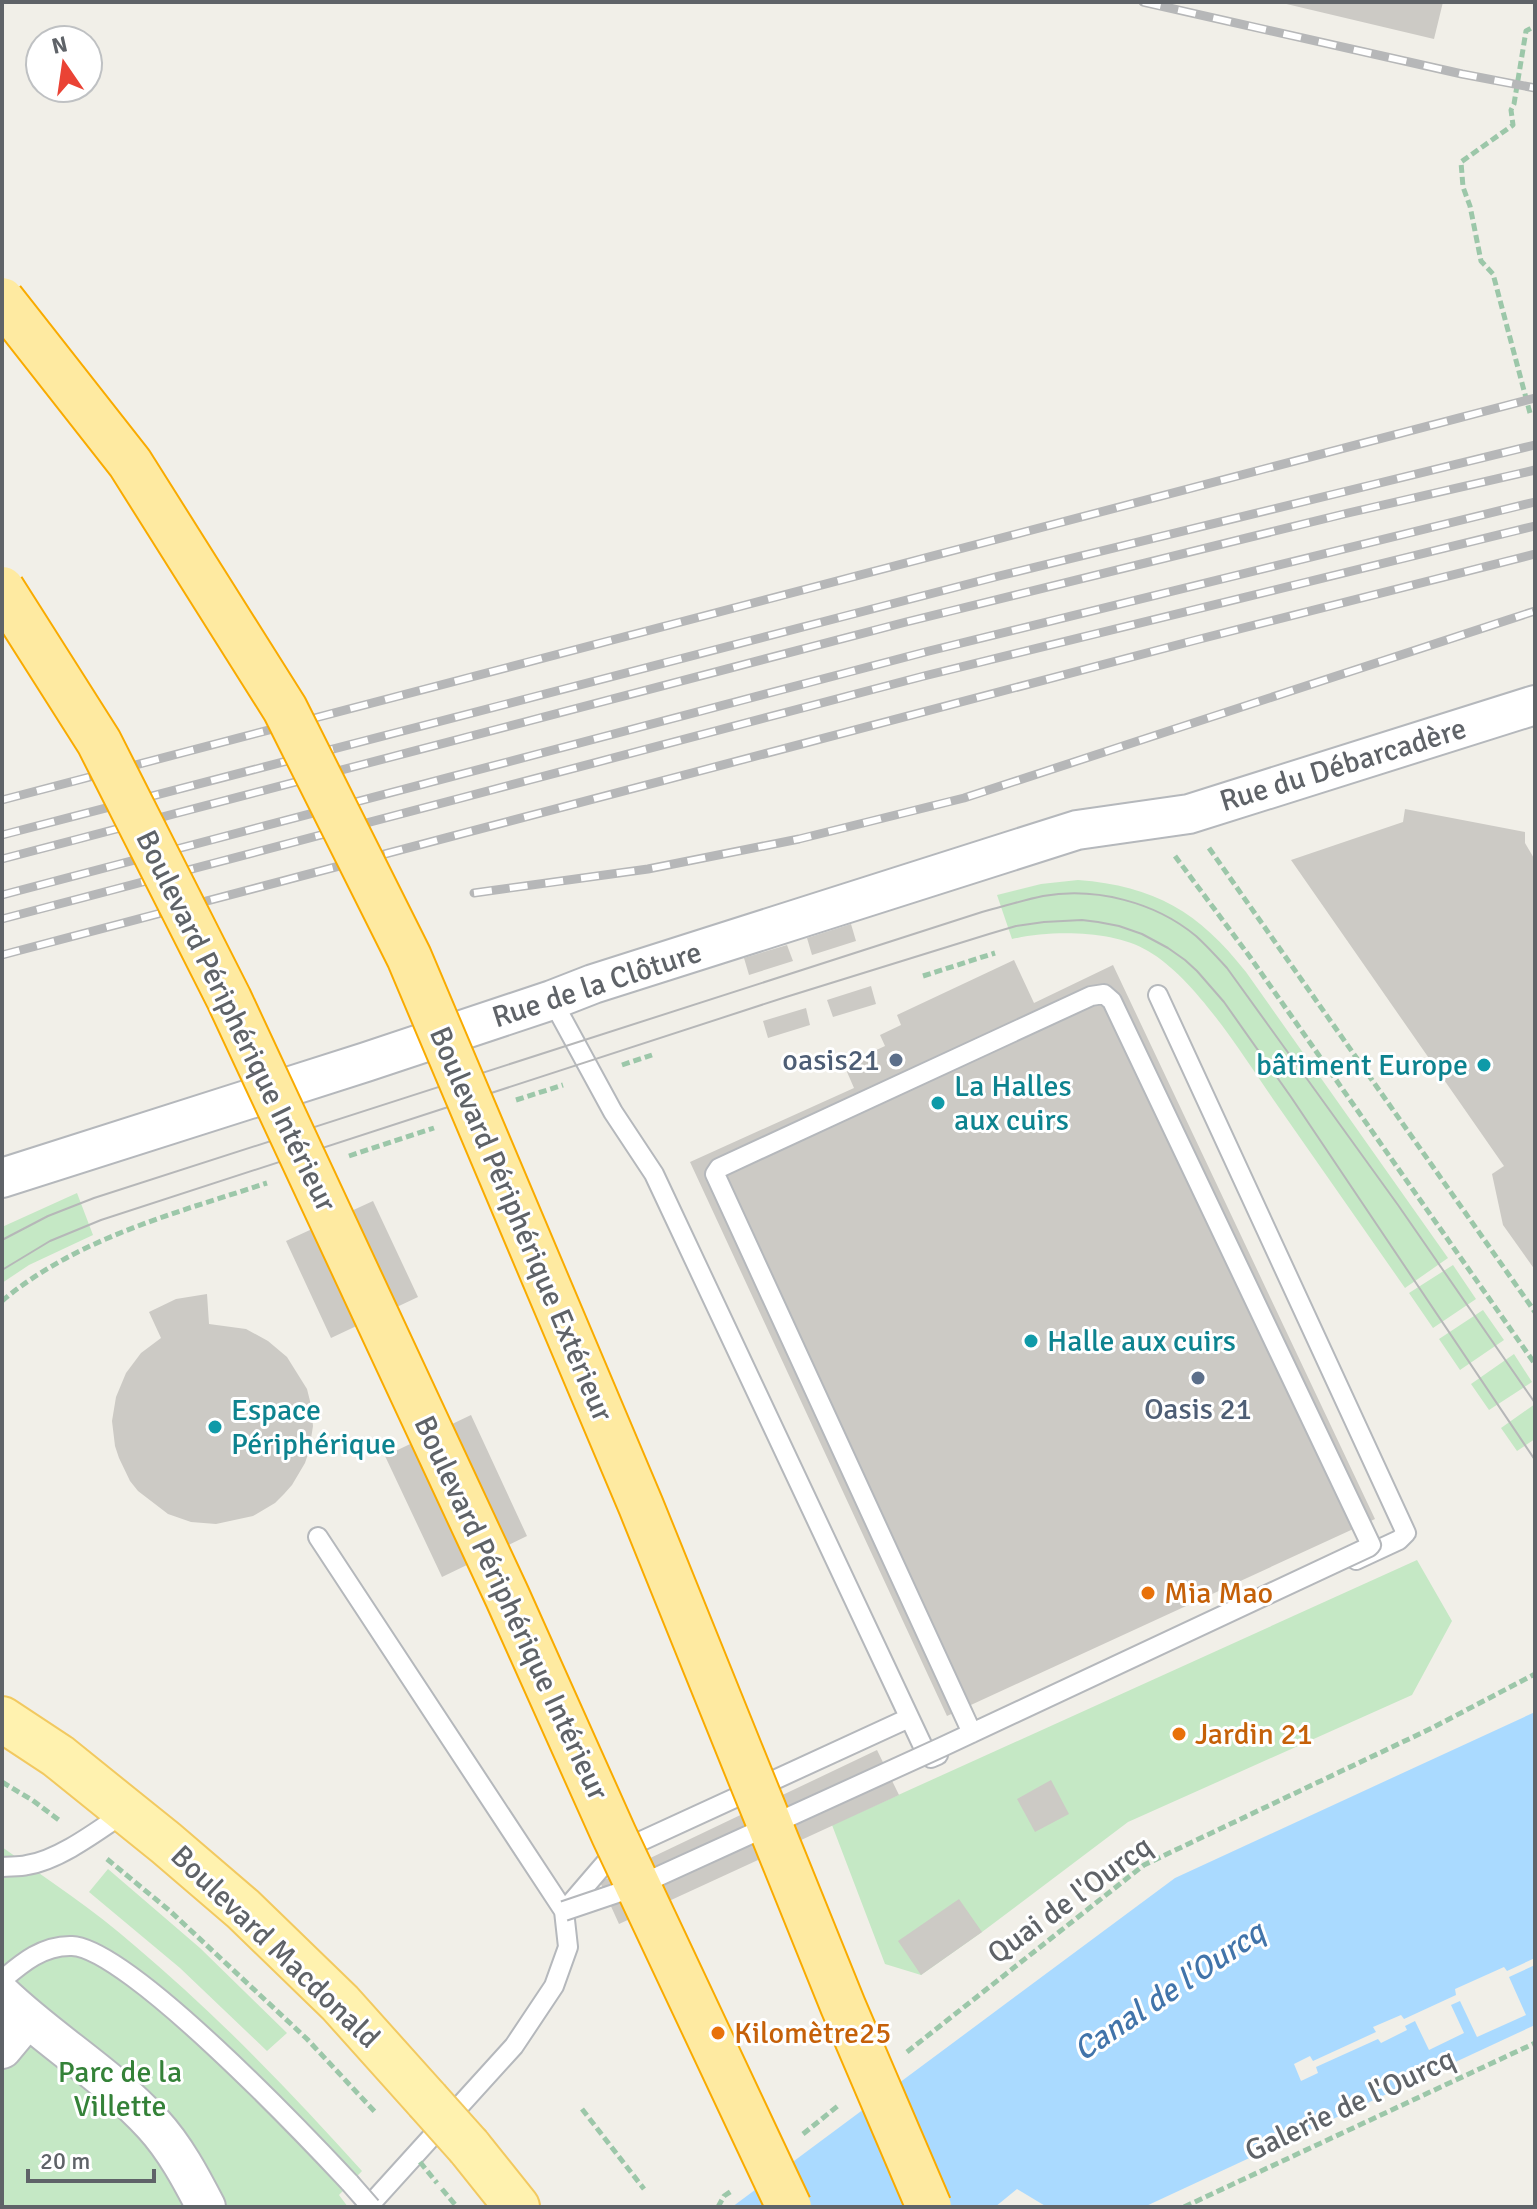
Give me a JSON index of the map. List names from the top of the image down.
{
  "streets": {
    "highway": ["Boulevard Périphérique Intérieur", "Boulevard Périphérique Extérieur"],
    "main road": ["Boulevard Macdonald"],
    "street": ["Rue du Débarcadère", "Rue de la Clôture"],
    "path": ["Quai de l'Ourcq", "Galerie de l'Ourcq"]
  },
  "crossings": [
    ["Rue du Débarcadère", "Rue de la Clôture"]
  ],
  "water": ["Canal de l'Ourcq"],
  "parks": ["Parc de la Villette"],
  "places": [
    "oasis21",
    "bâtiment Europe",
    "La Halles aux cuirs",
    "Halle aux cuirs",
    "Oasis 21",
    "Espace Périphérique",
    "Mia Mao",
    "Jardin 21",
    "Kilomètre25"
  ],
  "scale_bar": "20 m",
  "north": "top"
}
